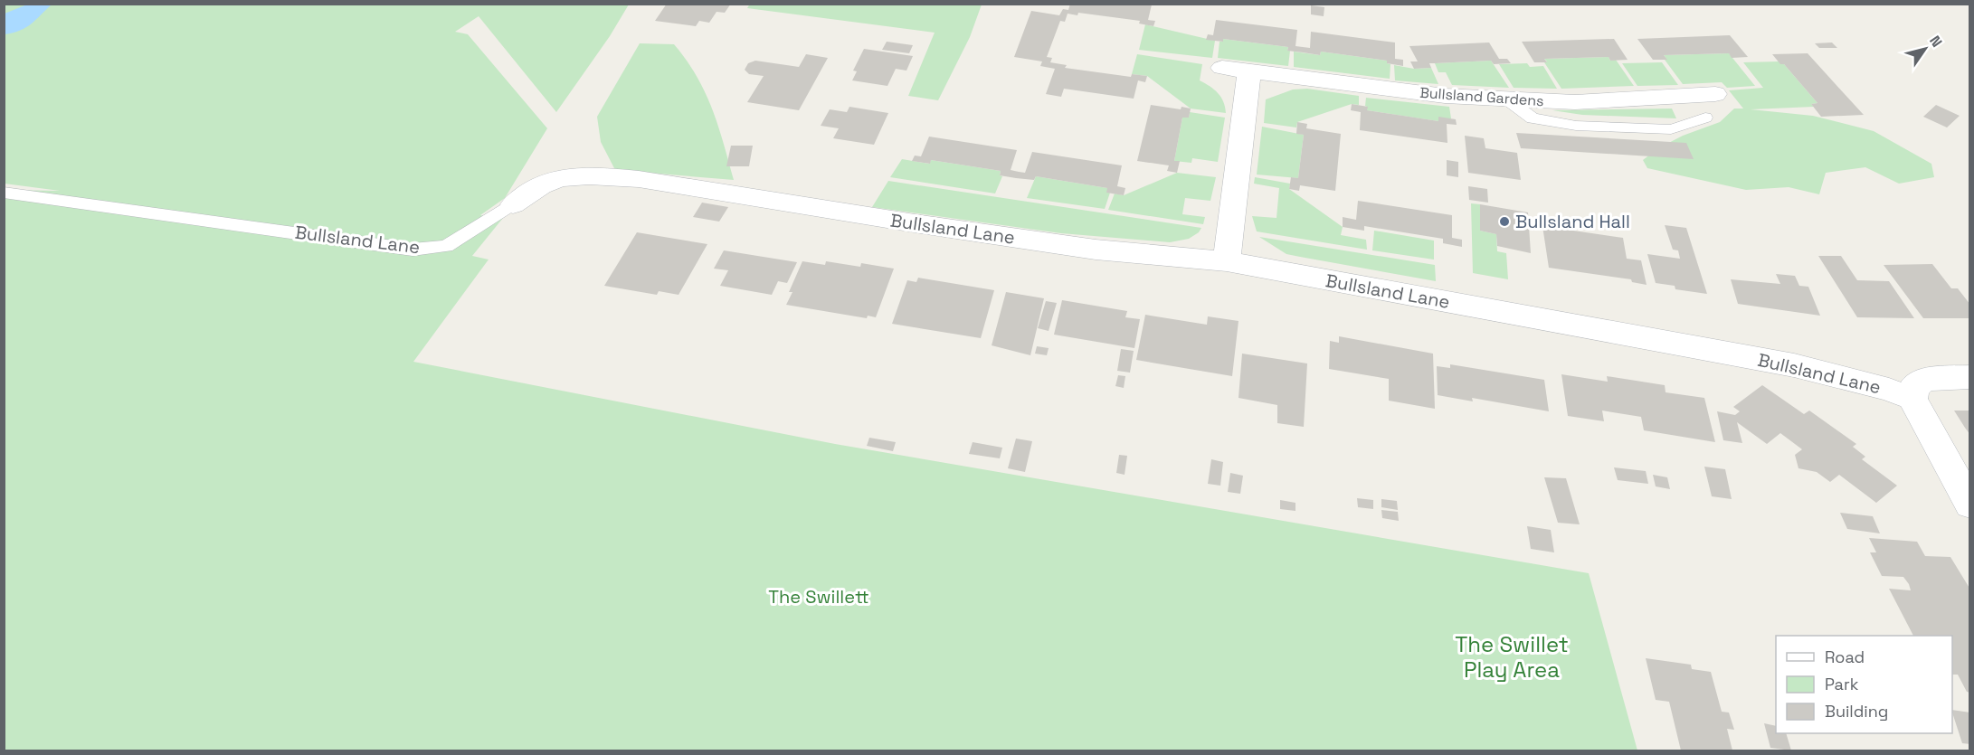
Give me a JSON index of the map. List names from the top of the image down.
{
  "streets": {
    "street": ["Bullsland Gardens", "Bullsland Lane"]
  },
  "parks": ["The Swillett", "The Swillet Play Area"],
  "places": ["Bullsland Hall"],
  "legend": ["Road", "Park", "Building"],
  "north": "top right"
}
